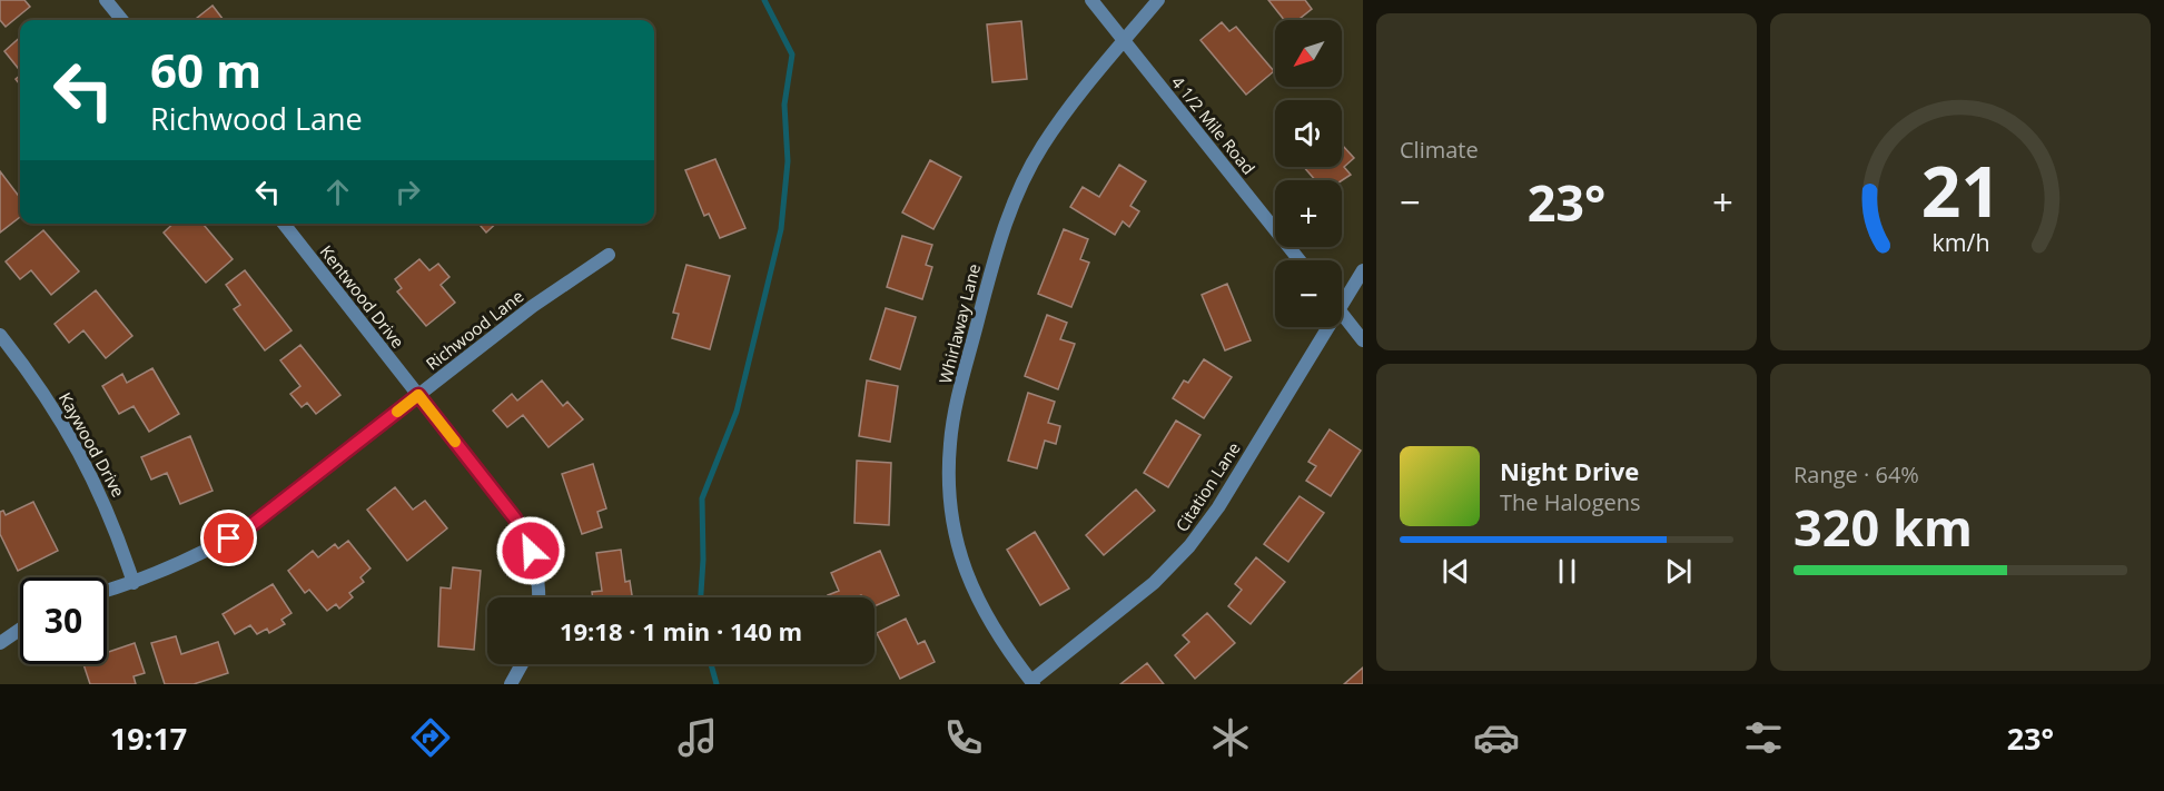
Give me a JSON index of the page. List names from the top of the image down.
{
  "streets": {
    "street": [
      "4 1/2 Mile Road",
      "Kentwood Drive",
      "Whirlaway Lane",
      "Richwood Lane",
      "Kaywood Drive",
      "Citation Lane"
    ]
  },
  "crossings": [
    ["4 1/2 Mile Road", "Whirlaway Lane"],
    ["Kentwood Drive", "Richwood Lane"],
    ["Whirlaway Lane", "Citation Lane"],
    ["Richwood Lane", "Kaywood Drive"]
  ],
  "north": "bottom left",
  "page": {
    "tile": [
      "Climate",
      ["Range · 64%", "320 km"]
    ],
    "map_buttons": ["+", "−"],
    "turn": ["60 m", "Richwood Lane"],
    "heat": ["−", "23°", "+"],
    "song": ["Night Drive", "The Halogens"],
    "limit": "30",
    "trip": "19:18 · 1 min · 140 m",
    "tabs": ["19:17", "23°"],
    "gauge": ["21", "km/h"]
  }
}
